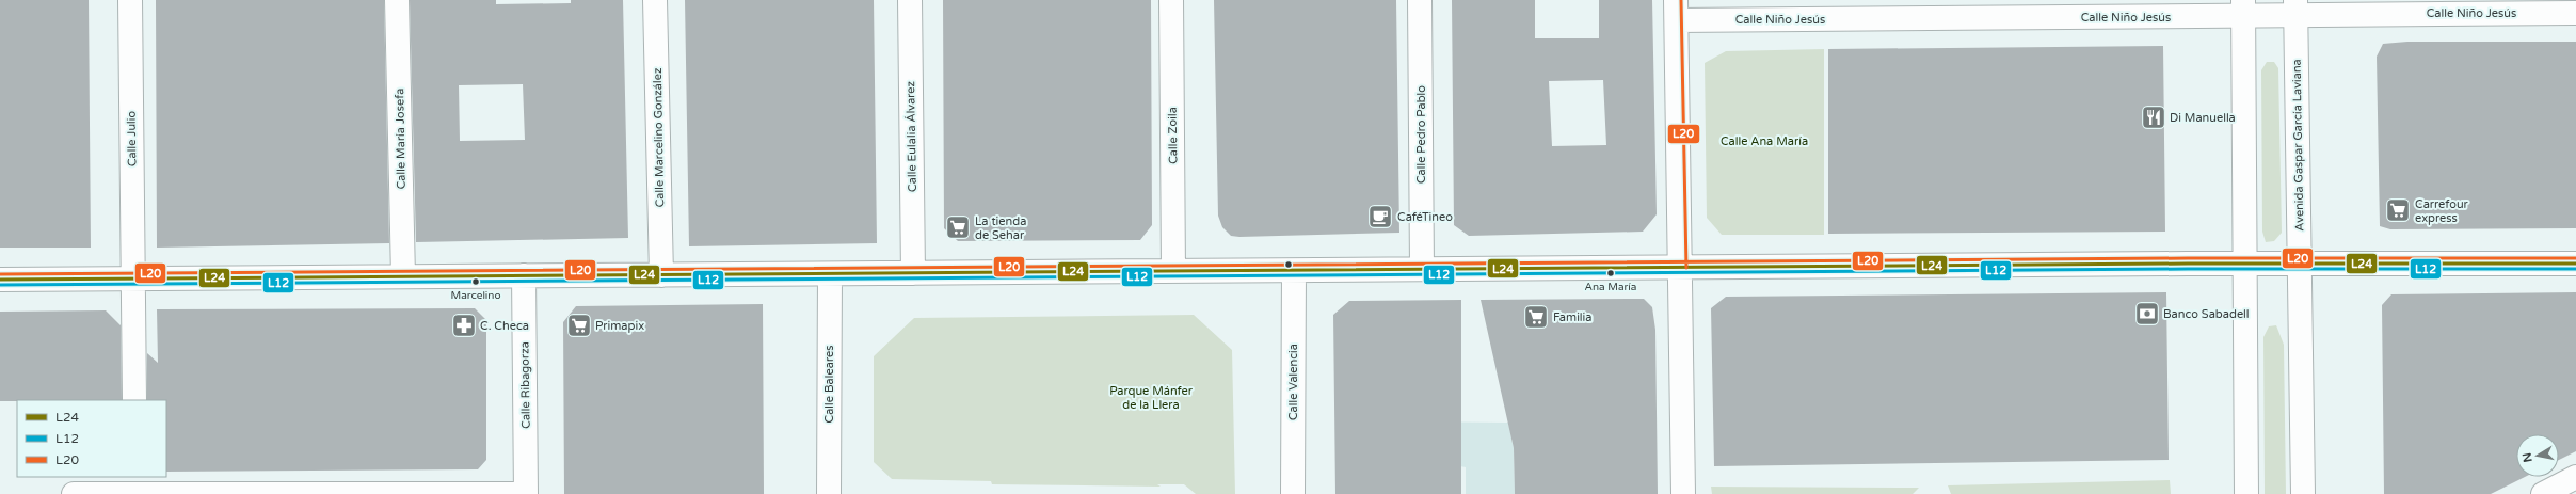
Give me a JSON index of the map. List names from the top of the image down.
{
  "streets": {
    "street": [
      "Calle Niño Jesús",
      "Calle Pedro Pablo",
      "Calle Zoila",
      "Calle Eulalia Álvarez",
      "Calle Marcelino González",
      "Calle Julio",
      "Calle María Josefa",
      "Avenida Gaspar García Laviana",
      "Calle Valencia",
      "Calle Baleares",
      "Calle Ribagorza"
    ]
  },
  "crossings": [
    ["Calle Niño Jesús", "Avenida Gaspar García Laviana"]
  ],
  "parks": ["Calle Ana María", "Parque Mánfer de la Llera"],
  "places": {
    "restaurant": ["Di Manuella"],
    "supermarket": [
      "Carrefour express",
      "La tienda de Sehar",
      "Familia",
      "Primapix"
    ],
    "cafe": ["CaféTineo"],
    "other": ["Ana María", "Marcelino"],
    "bank": ["Banco Sabadell"],
    "pharmacy": ["C. Checa"]
  },
  "lines": ["transit line L20", "transit line L24", "transit line L12"],
  "legend": ["L24", "L12", "L20"],
  "north": "left"
}
